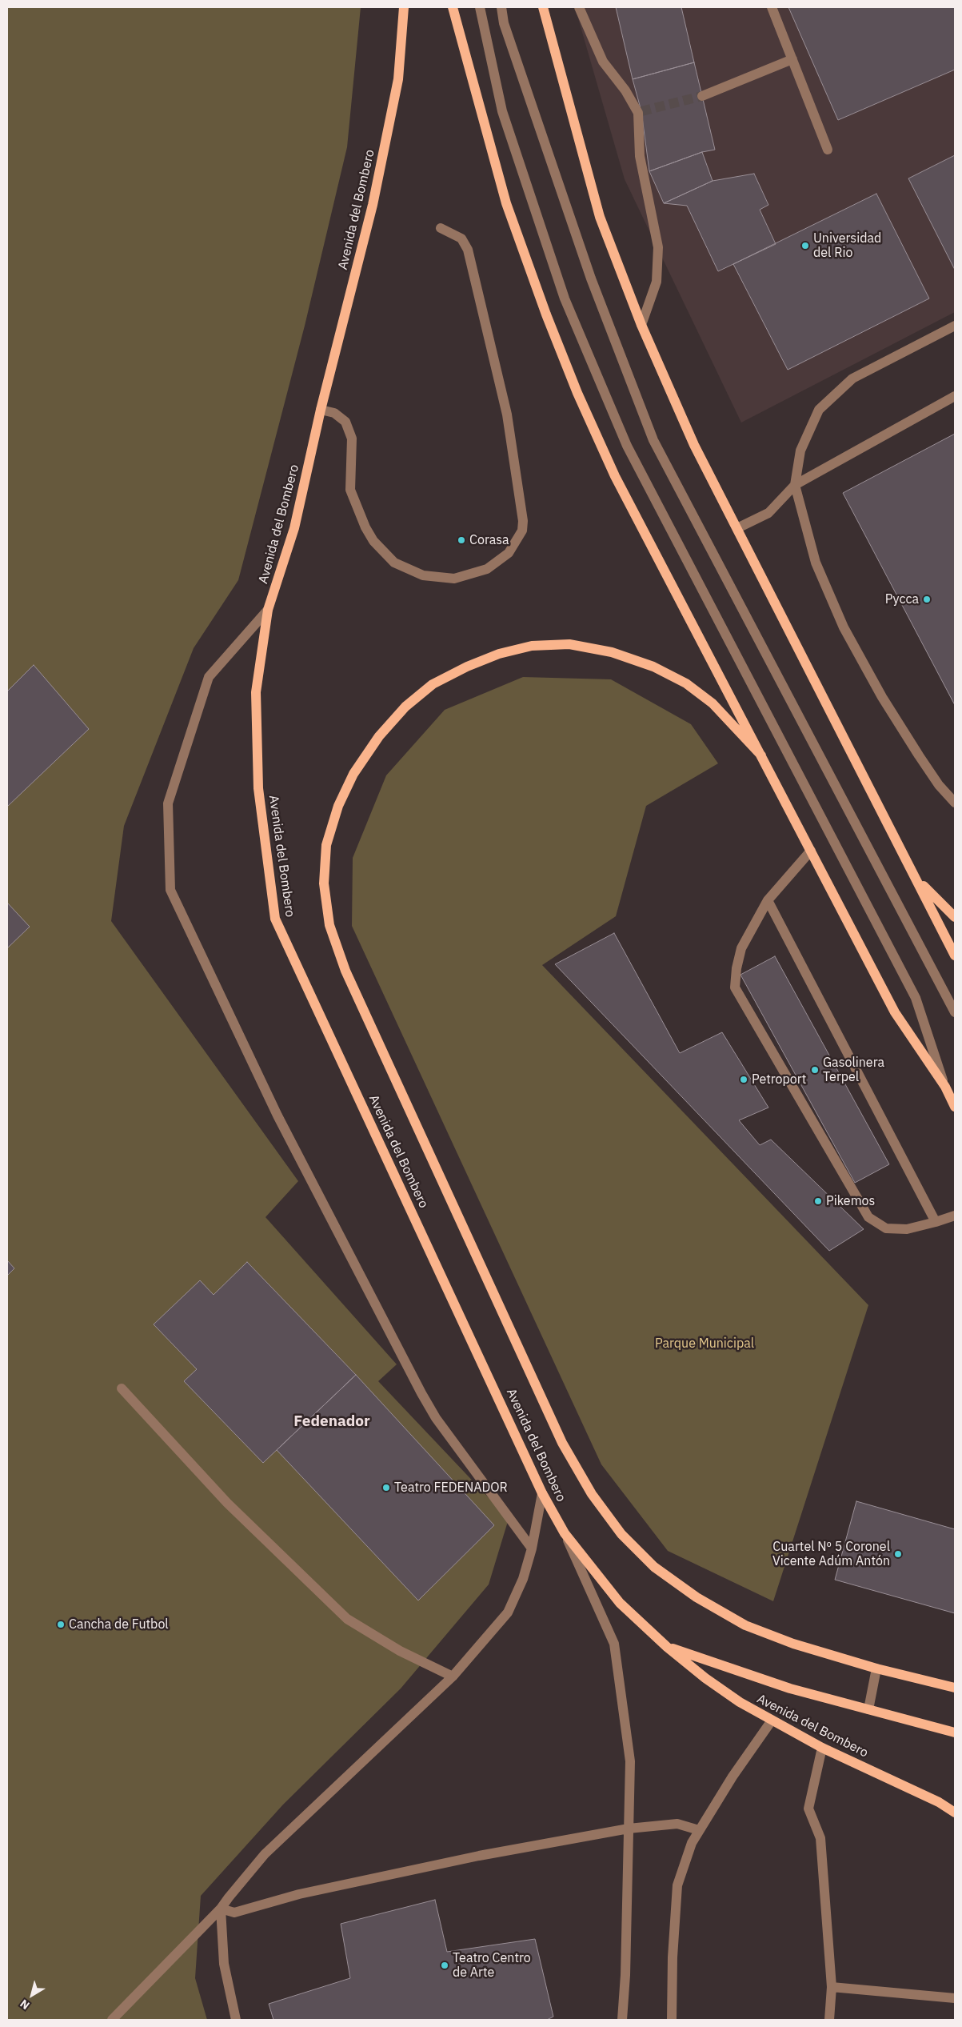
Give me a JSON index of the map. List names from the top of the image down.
{
  "streets": {
    "main road": ["Avenida del Bombero"]
  },
  "districts": ["Fedenador"],
  "parks": ["Parque Municipal"],
  "places": [
    "Universidad del Rio",
    "Corasa",
    "Pycca",
    "Gasolinera Terpel",
    "Petroport",
    "Pikemos",
    "Teatro FEDENADOR",
    "Cuartel Nº 5 Coronel Vicente Adúm Antón",
    "Cancha de Futbol",
    "Teatro Centro de Arte"
  ],
  "north": "bottom left"
}
